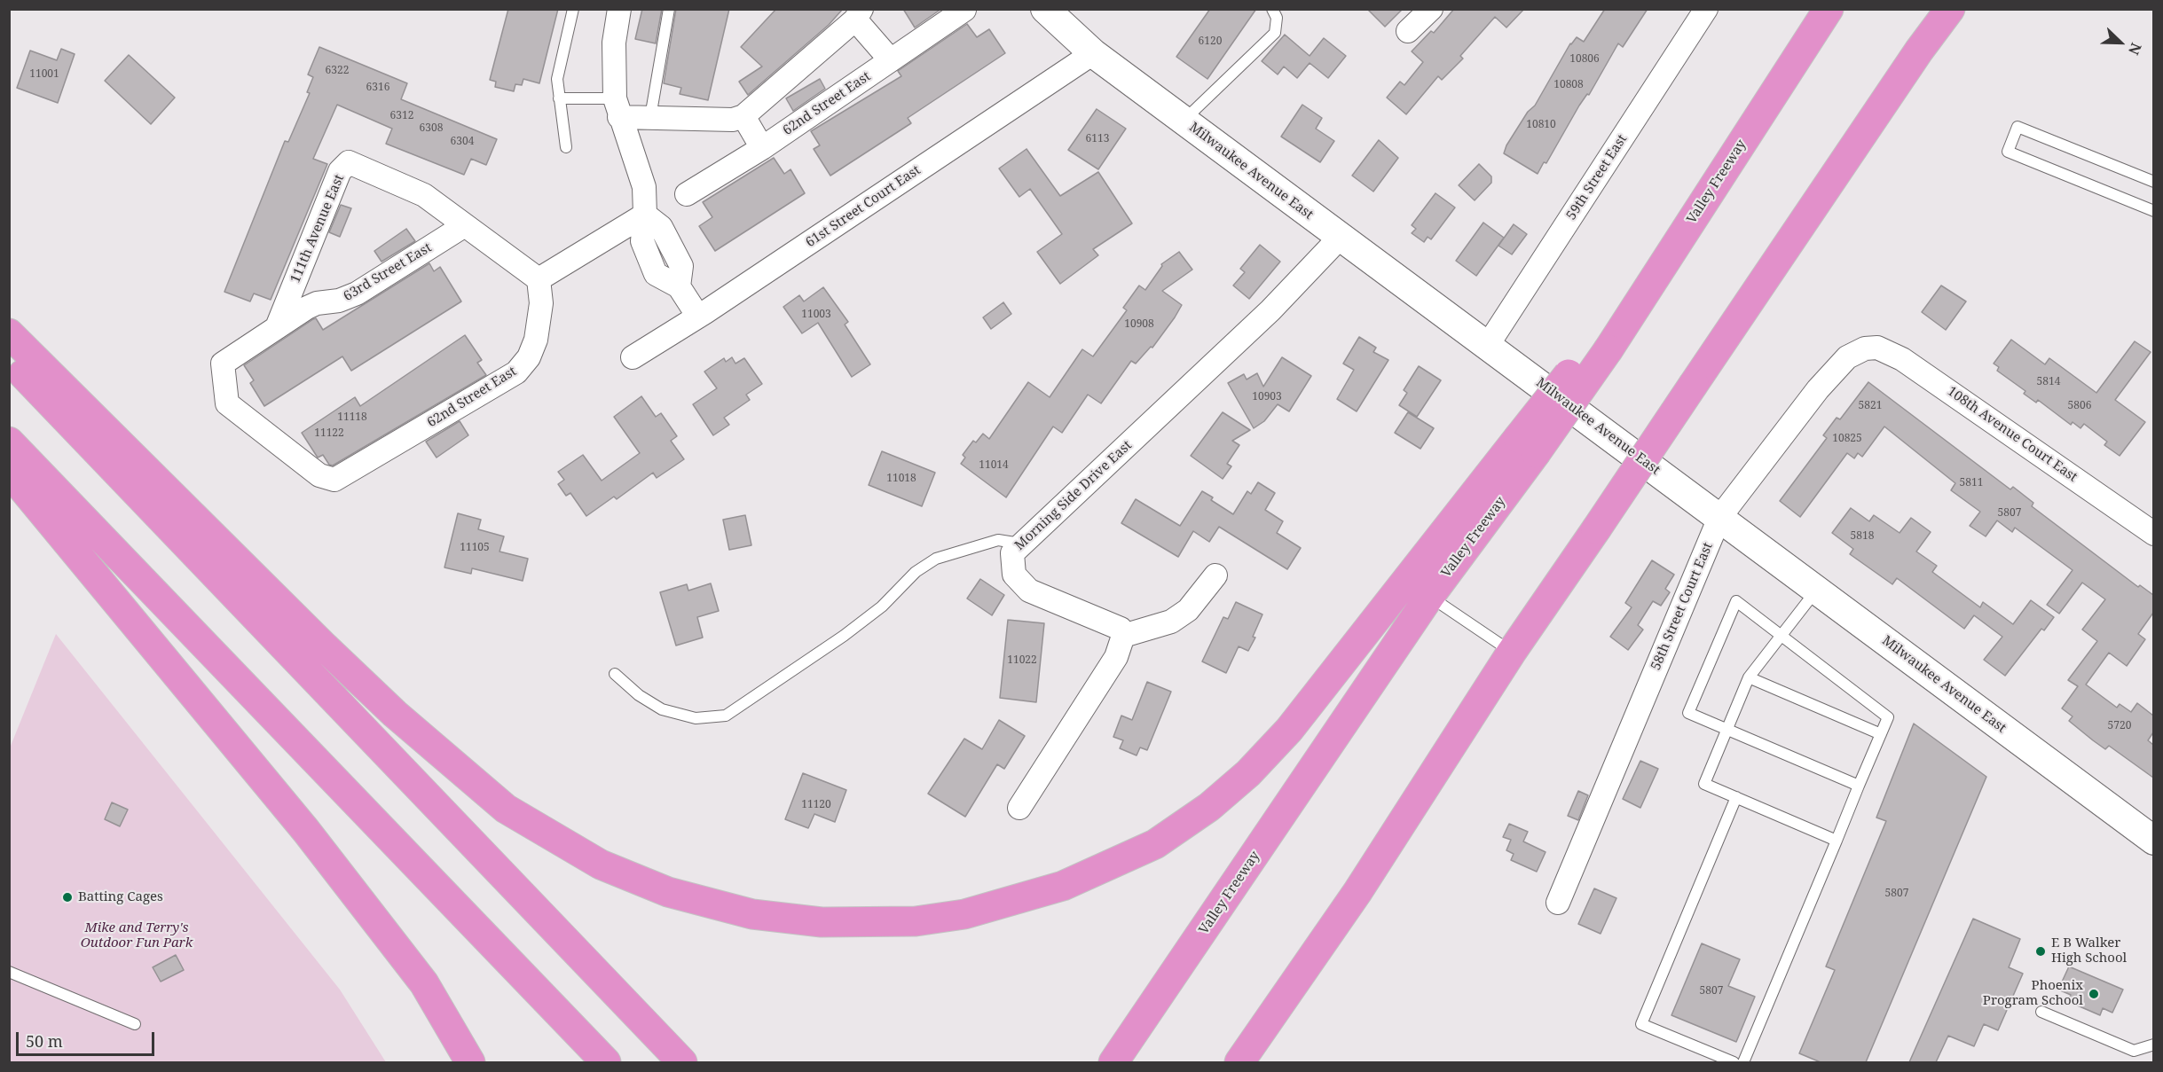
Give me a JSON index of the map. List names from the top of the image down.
{
  "streets": {
    "highway": ["Valley Freeway"],
    "street": [
      "62nd Street East",
      "Milwaukee Avenue East",
      "59th Street East",
      "61st Street Court East",
      "111th Avenue East",
      "63rd Street East",
      "108th Avenue Court East",
      "Morning Side Drive East",
      "58th Street Court East"
    ]
  },
  "crossings": [
    ["62nd Street East", "111th Avenue East"],
    ["62nd Street East", "63rd Street East"],
    ["Milwaukee Avenue East", "59th Street East"],
    ["Milwaukee Avenue East", "61st Street Court East"],
    ["Milwaukee Avenue East", "Morning Side Drive East"],
    ["Milwaukee Avenue East", "58th Street Court East"],
    ["111th Avenue East", "63rd Street East"],
    ["108th Avenue Court East", "58th Street Court East"]
  ],
  "parks": ["Mike and Terry's Outdoor Fun Park"],
  "places": ["Batting Cages", "E B Walker High School", "Phoenix Program School"],
  "house_numbers": [
    "6120",
    "10806",
    "6322",
    "11001",
    "10808",
    "6316",
    "6312",
    "10810",
    "6308",
    "6113",
    "6304",
    "11003",
    "10908",
    "5814",
    "10903",
    "5821",
    "5806",
    "11118",
    "11122",
    "10825",
    "11014",
    "11018",
    "5811",
    "5807",
    "5818",
    "11105",
    "11022",
    "5720",
    "11120",
    "5807",
    "5807"
  ],
  "scale_bar": "50 m",
  "north": "bottom right"
}
